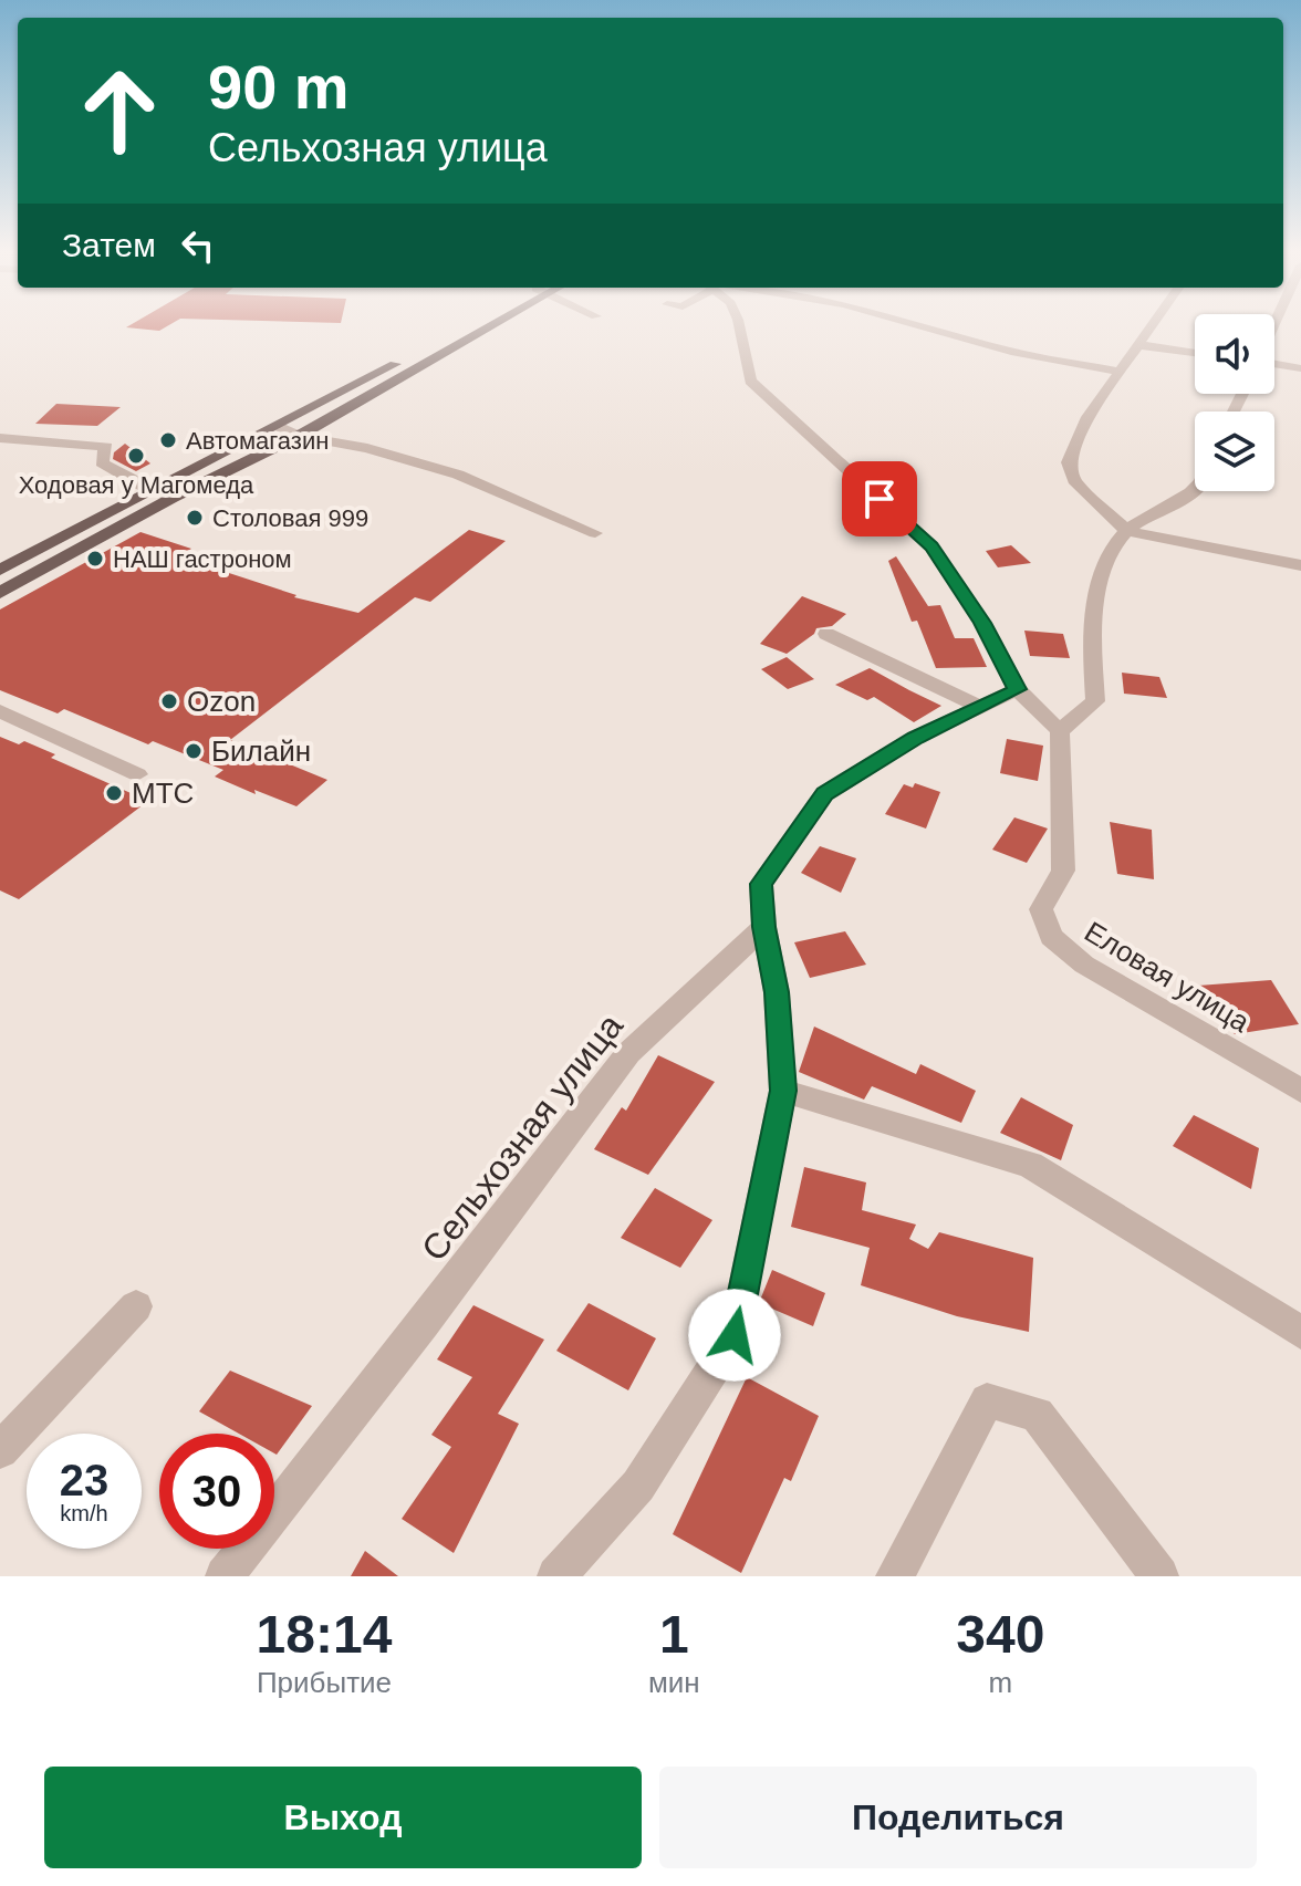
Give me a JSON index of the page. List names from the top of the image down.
{
  "streets": {
    "street": ["Еловая улица", "Сельхозная улица"]
  },
  "places": [
    "Автомагазин",
    "Ходовая у Магомеда",
    "Столовая 999",
    "НАШ гастроном",
    "Ozon",
    "Билайн",
    "МТС"
  ],
  "page": {
    "turn": ["90 m", "Сельхозная улица"],
    "then": "Затем",
    "speed": "23 km/h",
    "limit": "30",
    "eta": [
      "18:14",
      "Прибытие",
      "1",
      "мин",
      "340",
      "m"
    ],
    "buttons": ["Выход", "Поделиться"]
  }
}
